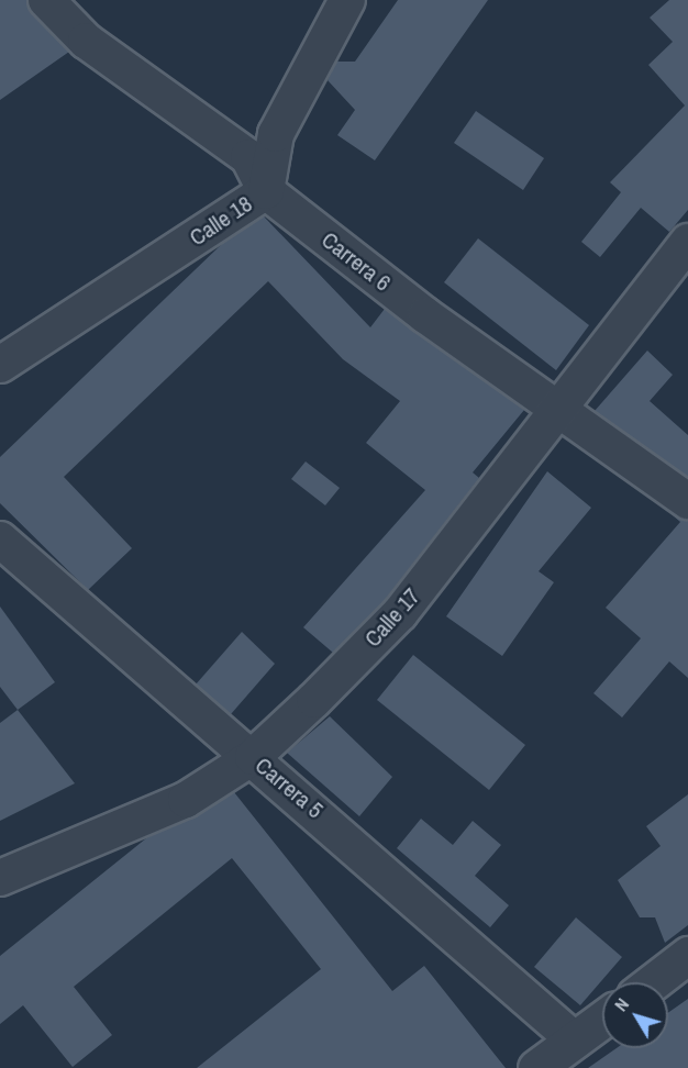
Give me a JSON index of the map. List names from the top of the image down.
{
  "streets": {
    "street": [
      "Calle 18",
      "Carrera 6",
      "Calle 17",
      "Carrera 5"
    ]
  },
  "crossings": [
    ["Calle 18", "Carrera 6"],
    ["Carrera 6", "Calle 17"],
    ["Calle 17", "Carrera 5"]
  ],
  "north": "top left"
}
